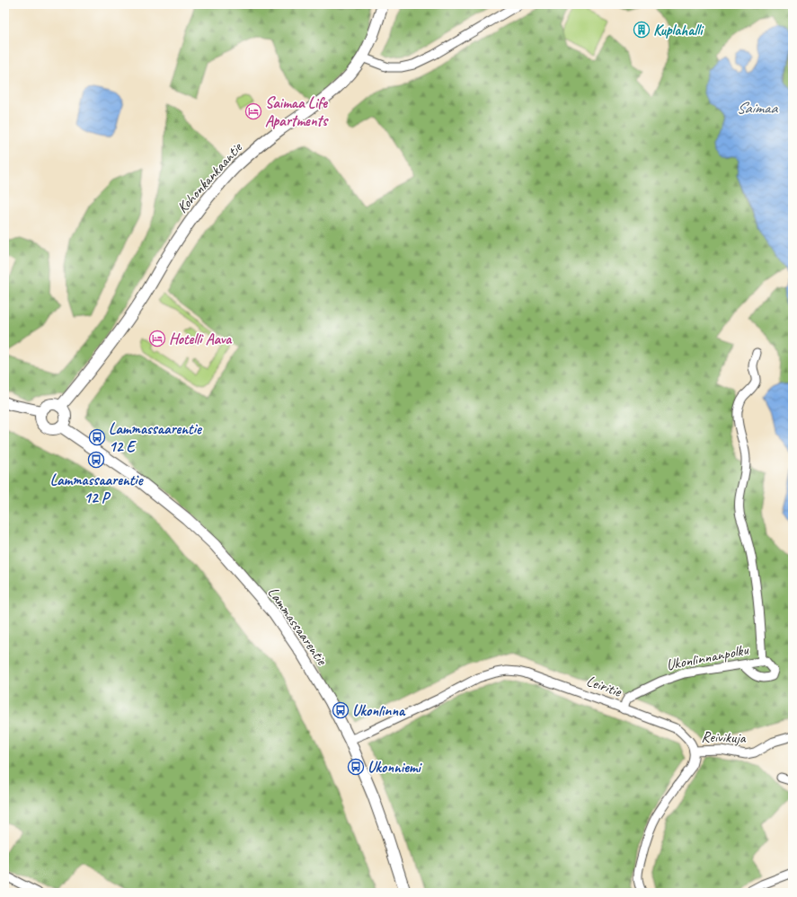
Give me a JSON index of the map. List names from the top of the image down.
{
  "streets": {
    "street": [
      "Kohonkankaantie",
      "Lammassaarentie",
      "Ukonlinnanpolku",
      "Leiritie",
      "Reivikuja"
    ]
  },
  "crossings": [
    ["Kohonkankaantie", "Lammassaarentie"],
    ["Lammassaarentie", "Leiritie"],
    ["Ukonlinnanpolku", "Leiritie"],
    ["Leiritie", "Reivikuja"]
  ],
  "water": ["Saimaa"],
  "places": {
    "building": ["Kuplahalli"],
    "hotel": ["Saimaa Life Apartments", "Hotelli Aava"],
    "bus stop": [
      "Lammassaarentie 12 E",
      "Lammassaarentie 12 P",
      "Ukonlinna",
      "Ukonniemi"
    ]
  }
}
